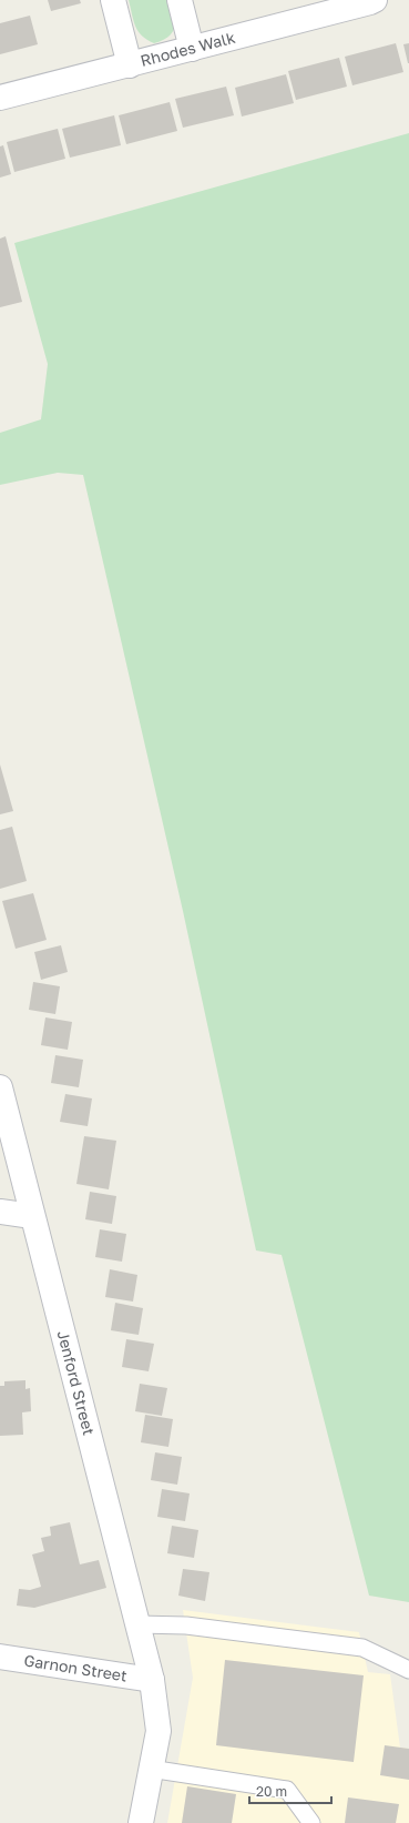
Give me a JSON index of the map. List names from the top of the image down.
{
  "streets": {
    "street": ["Rhodes Walk", "Jenford Street", "Garnon Street"]
  },
  "crossings": [
    ["Jenford Street", "Garnon Street"]
  ],
  "scale_bar": "20 m"
}
